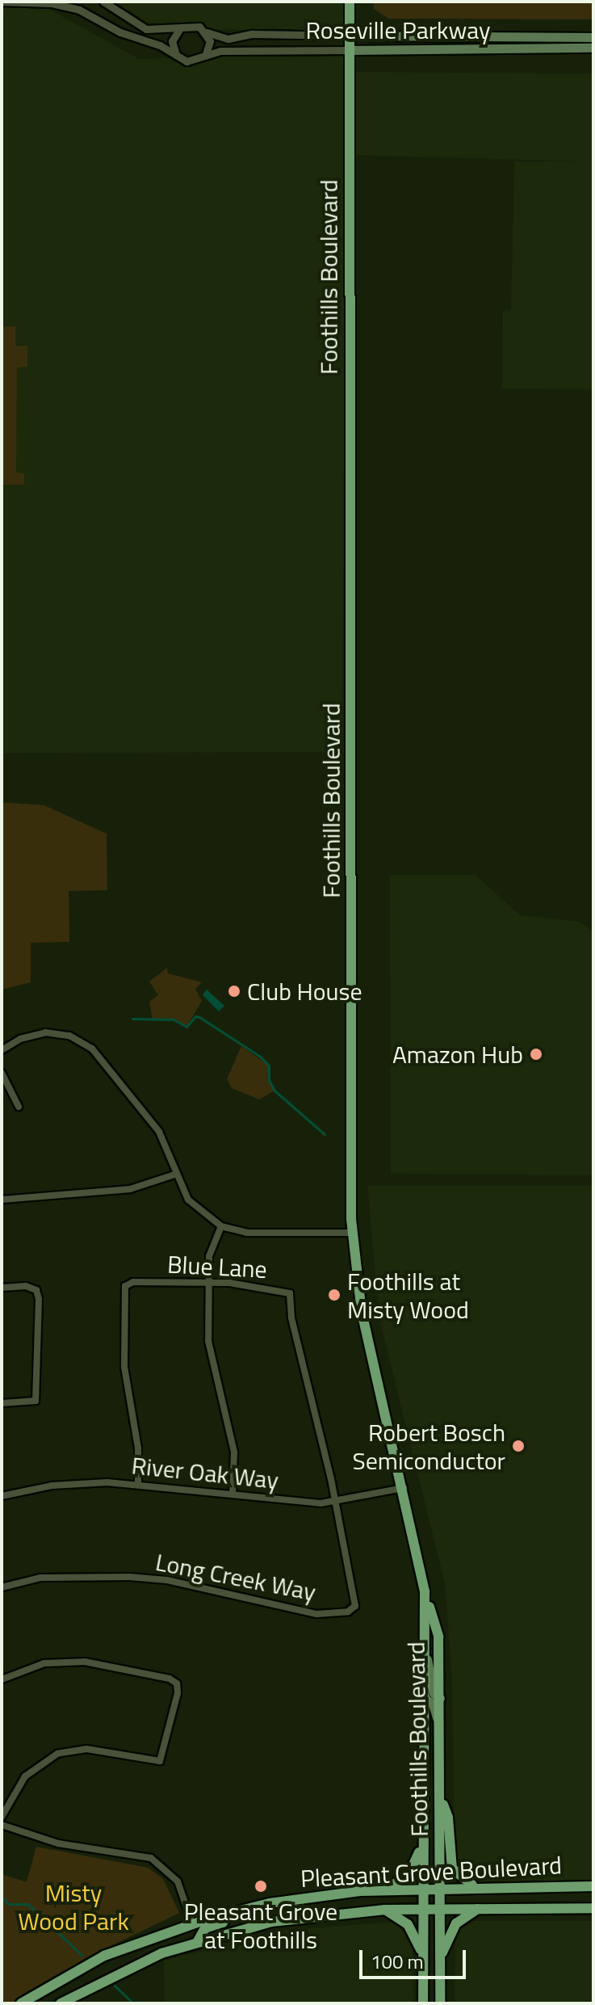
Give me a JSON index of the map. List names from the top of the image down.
{
  "streets": {
    "main road": ["Roseville Parkway", "Foothills Boulevard", "Pleasant Grove Boulevard"],
    "street": ["Blue Lane", "River Oak Way", "Long Creek Way"]
  },
  "crossings": [
    ["Roseville Parkway", "Foothills Boulevard"],
    ["Foothills Boulevard", "River Oak Way"],
    ["Foothills Boulevard", "Pleasant Grove Boulevard"],
    ["Blue Lane", "River Oak Way"],
    ["Blue Lane", "Long Creek Way"],
    ["River Oak Way", "Long Creek Way"]
  ],
  "parks": ["Misty Wood Park"],
  "places": [
    "Club House",
    "Amazon Hub",
    "Foothills at Misty Wood",
    "Robert Bosch Semiconductor",
    "Pleasant Grove at Foothills"
  ],
  "scale_bar": "100 m"
}
